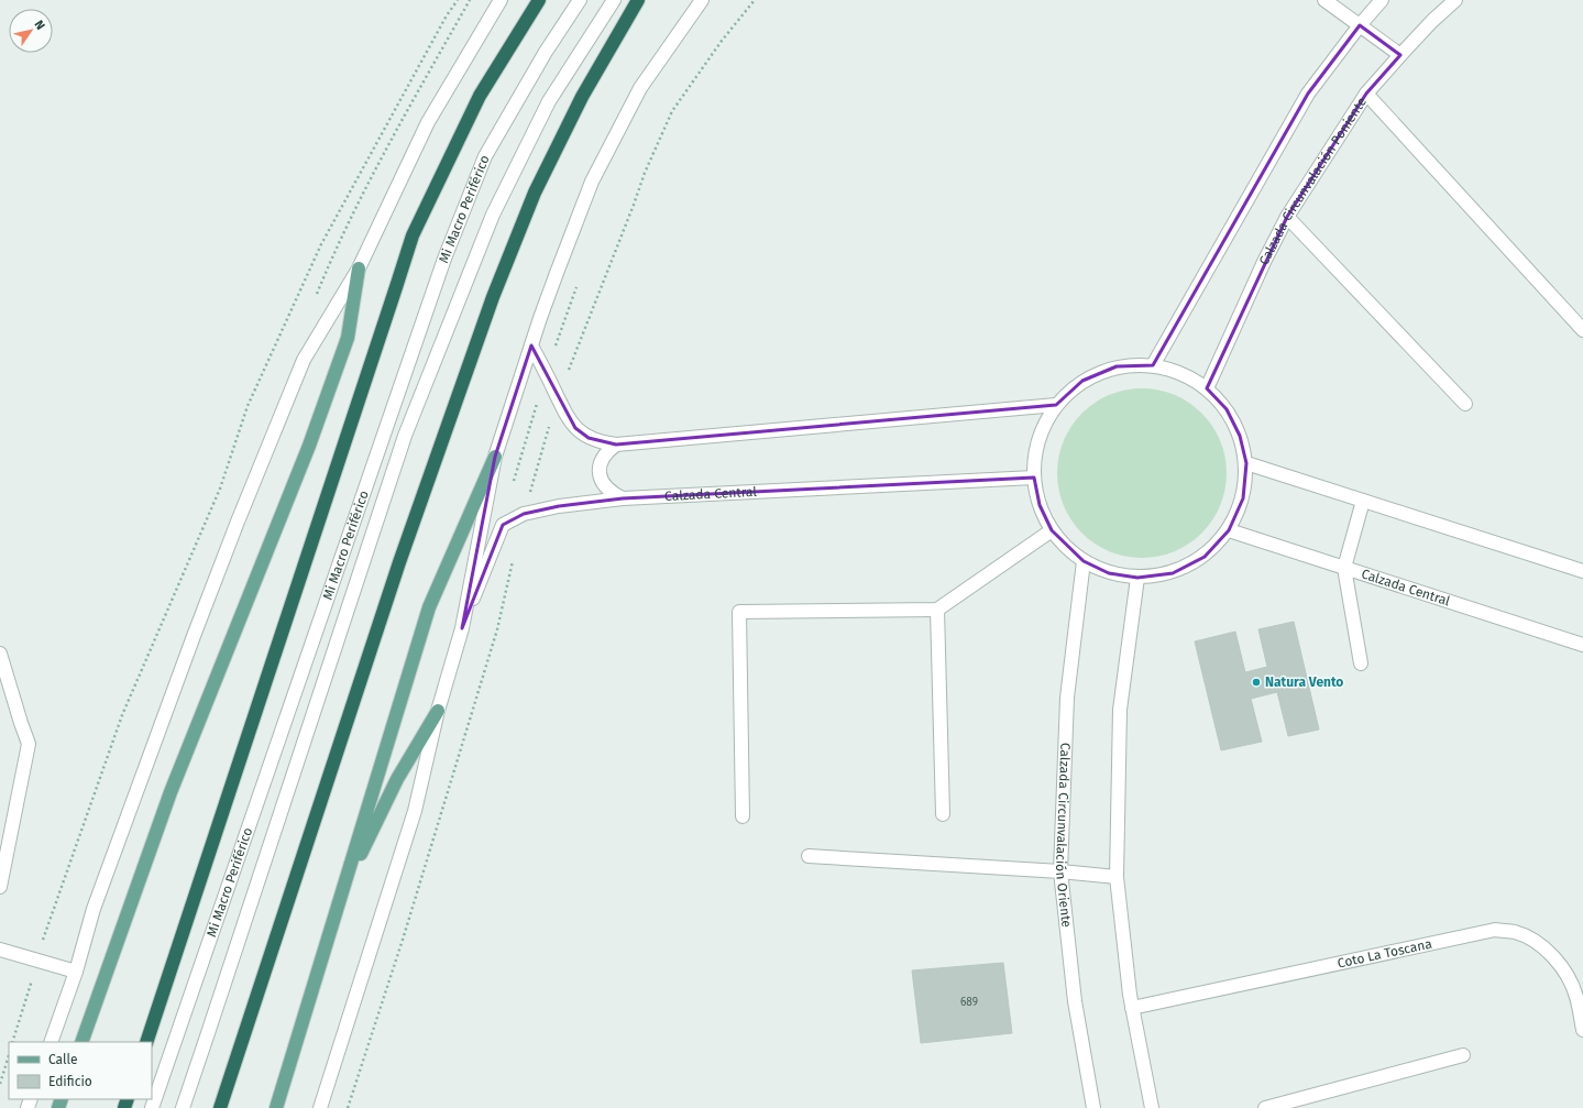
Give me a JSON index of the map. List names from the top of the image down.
{
  "streets": {
    "street": [
      "Calzada Circunvalación Poniente",
      "Mi Macro Periférico",
      "Calzada Central",
      "Calzada Circunvalación Oriente",
      "Coto La Toscana"
    ]
  },
  "places": ["Natura Vento"],
  "house_numbers": ["689"],
  "legend": ["Calle", "Edificio"],
  "north": "top right"
}
